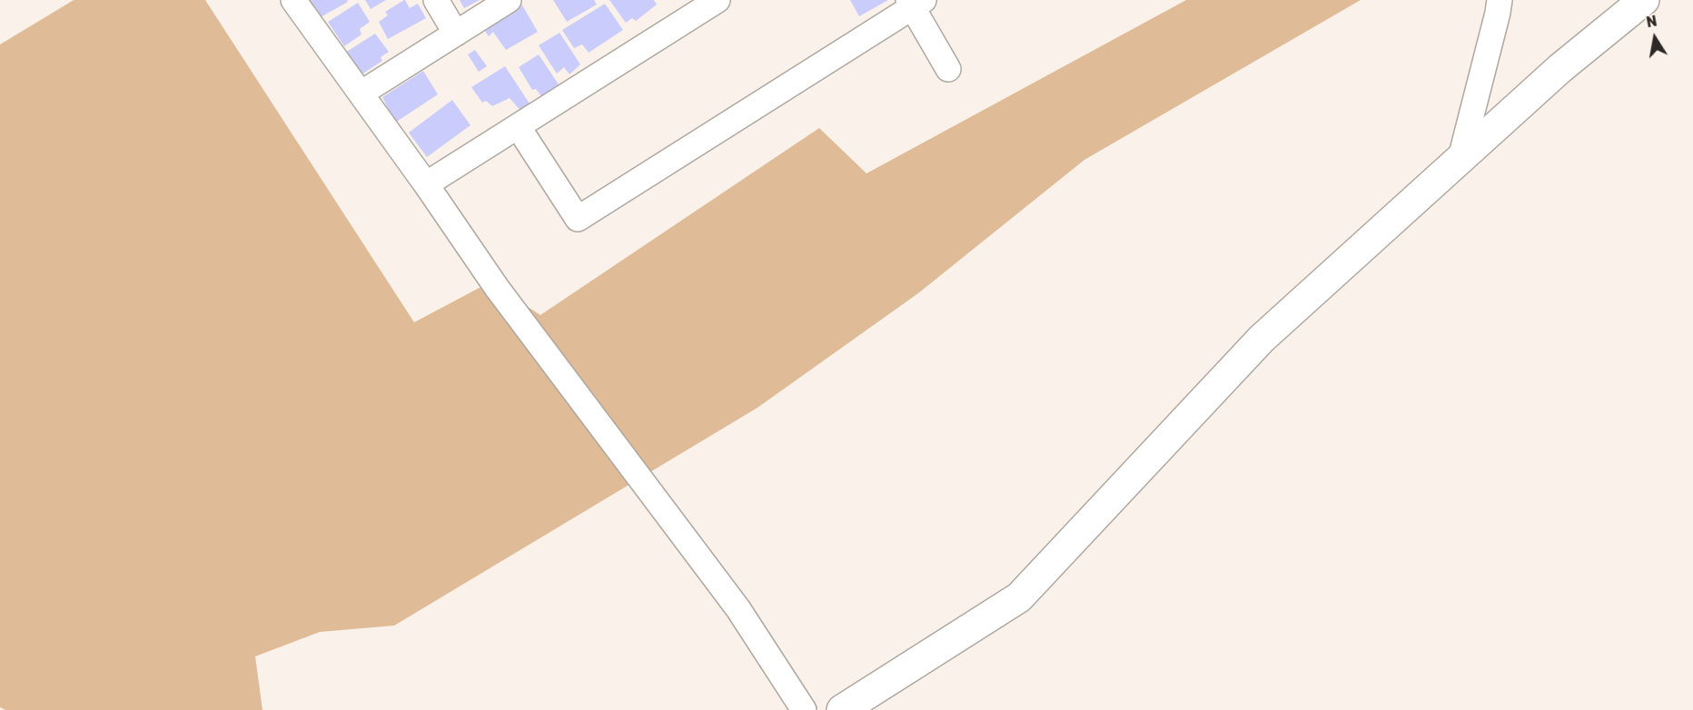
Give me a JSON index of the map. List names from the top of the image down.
{
  "north": "top"
}
